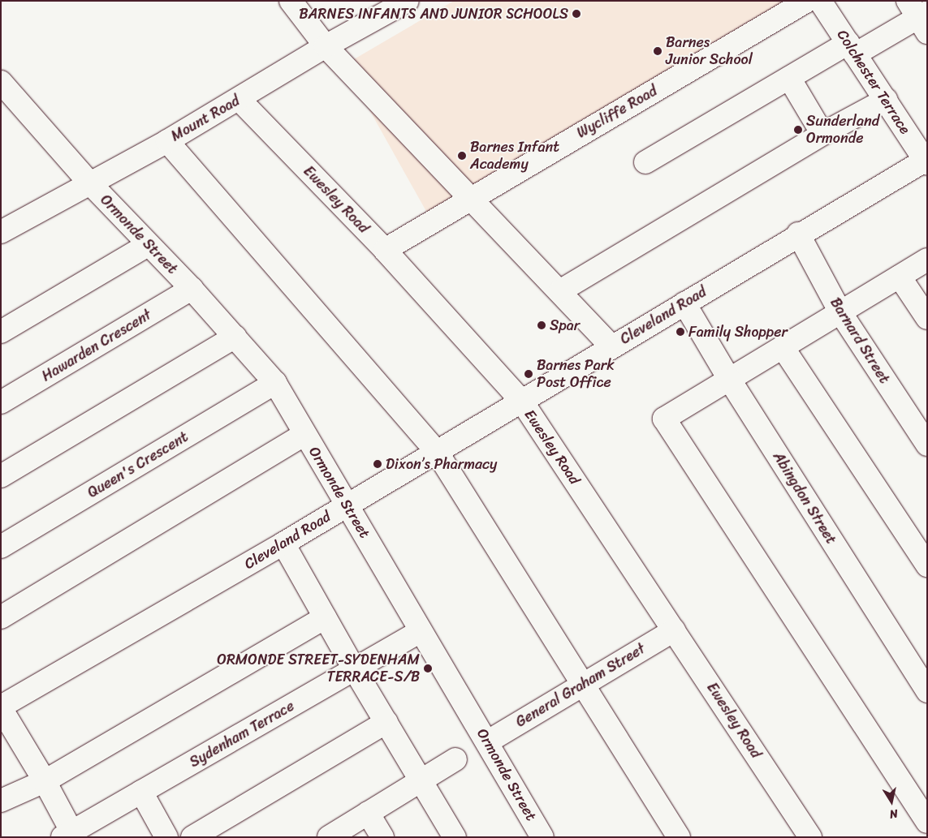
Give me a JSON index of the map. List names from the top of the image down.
{
  "streets": {
    "street": [
      "Colchester Terrace",
      "Wycliffe Road",
      "Mount Road",
      "Ewesley Road",
      "Ormonde Street",
      "Cleveland Road",
      "Barnard Street",
      "Hawarden Crescent",
      "Queen's Crescent",
      "Abingdon Street",
      "General Graham Street",
      "Sydenham Terrace"
    ]
  },
  "crossings": [
    ["Colchester Terrace", "Cleveland Road"],
    ["Wycliffe Road", "Ewesley Road"],
    ["Mount Road", "Ewesley Road"],
    ["Mount Road", "Ormonde Street"],
    ["Ewesley Road", "Cleveland Road"],
    ["Ewesley Road", "General Graham Street"],
    ["Ormonde Street", "Cleveland Road"],
    ["Ormonde Street", "Hawarden Crescent"],
    ["Ormonde Street", "Queen's Crescent"],
    ["Ormonde Street", "General Graham Street"],
    ["Ormonde Street", "Sydenham Terrace"],
    ["Cleveland Road", "Barnard Street"],
    ["Cleveland Road", "Abingdon Street"]
  ],
  "places": [
    "BARNES INFANTS AND JUNIOR SCHOOLS",
    "Barnes Junior School",
    "Sunderland Ormonde",
    "Barnes Infant Academy",
    "Spar",
    "Family Shopper",
    "Barnes Park Post Office",
    "Dixon’s Pharmacy",
    "ORMONDE STREET-SYDENHAM TERRACE-S/B"
  ],
  "north": "bottom"
}
